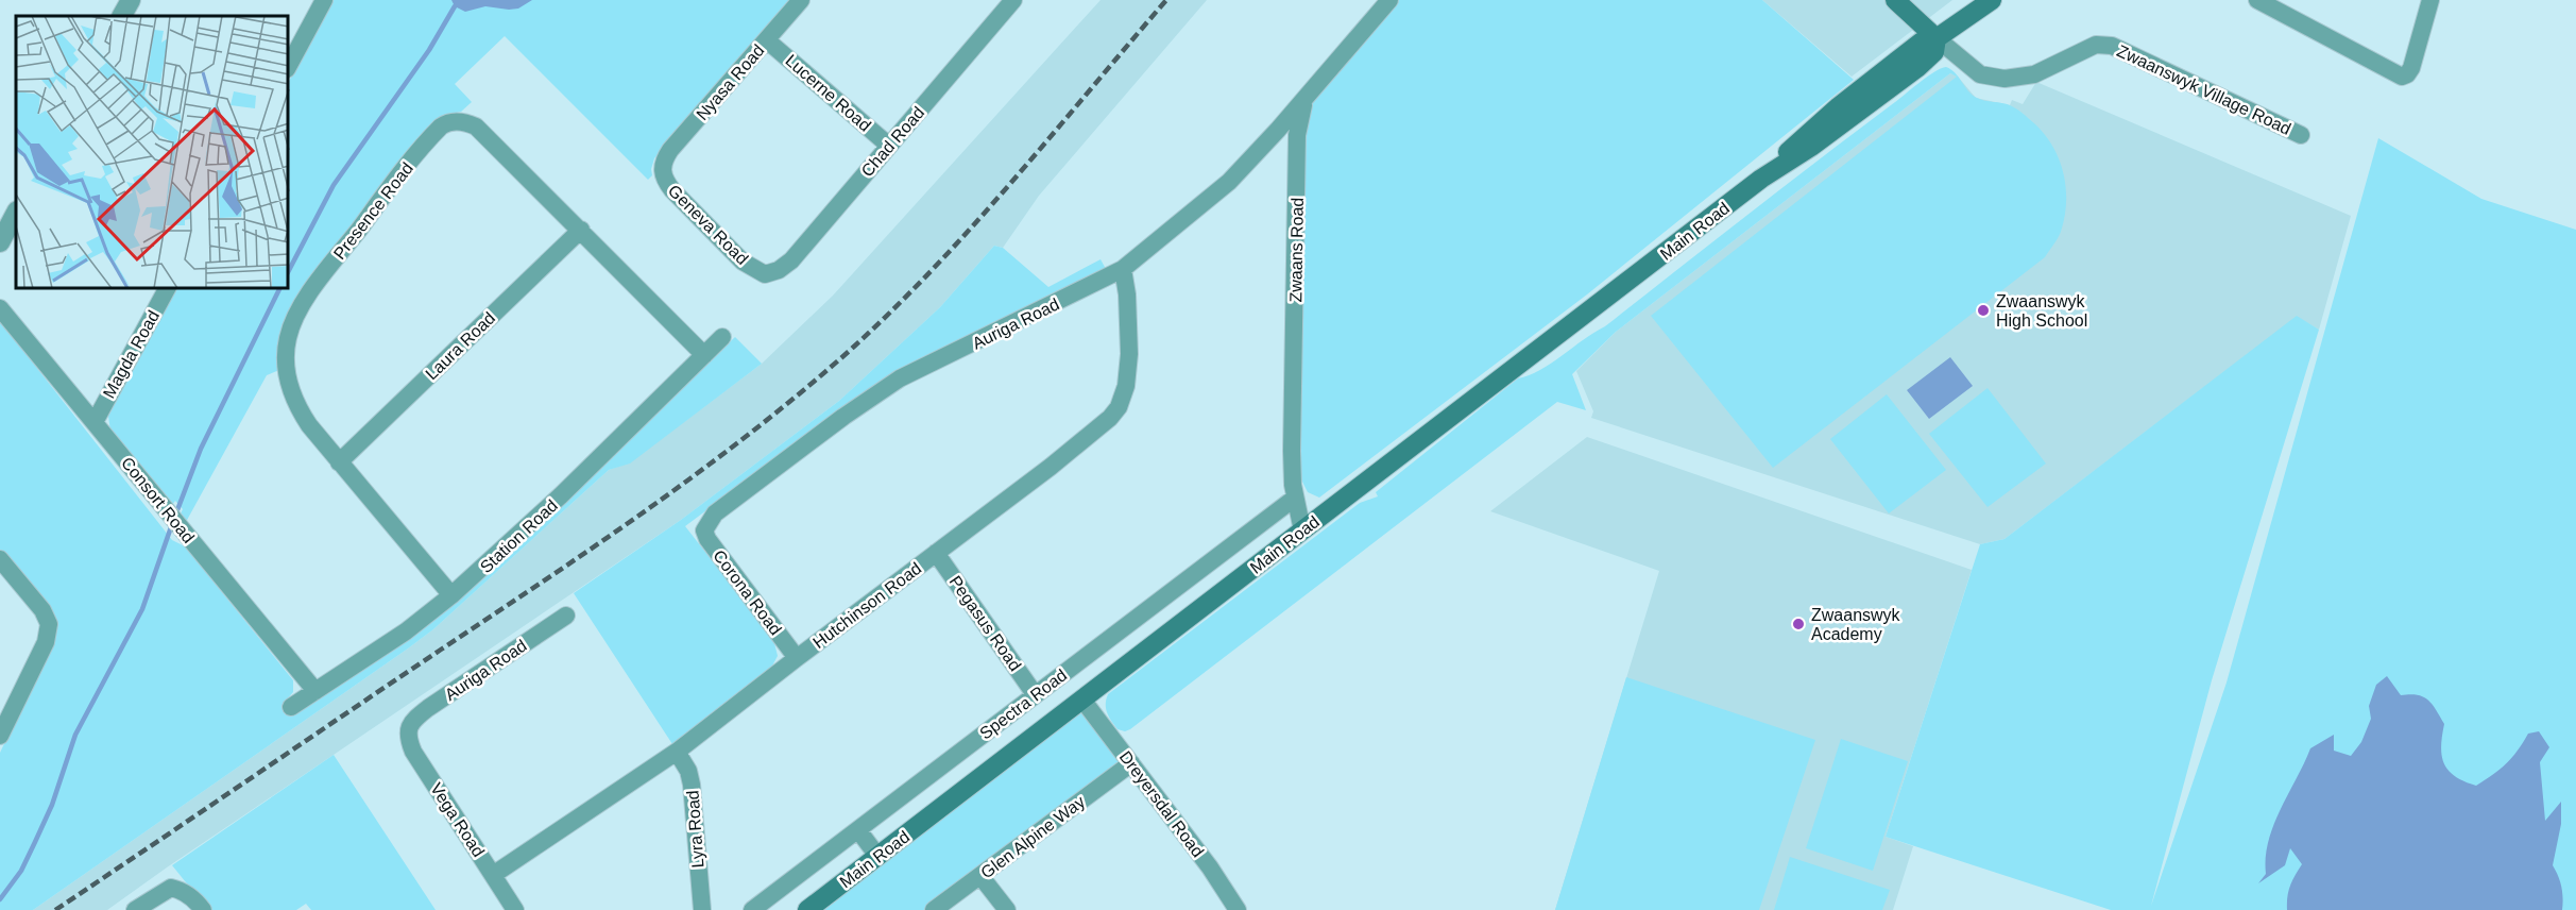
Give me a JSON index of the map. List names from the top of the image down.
{
  "streets": {
    "main road": ["Main Road"],
    "street": [
      "Nyasa Road",
      "Zwaanswyk Village Road",
      "Lucerne Road",
      "Chad Road",
      "Presence Road",
      "Geneva Road",
      "Zwaans Road",
      "Auriga Road",
      "Laura Road",
      "Magda Road",
      "Consort Road",
      "Station Road",
      "Corona Road",
      "Hutchinson Road",
      "Pegasus Road",
      "Spectra Road",
      "Dreyersdal Road",
      "Vega Road",
      "Lyra Road",
      "Glen Alpine Way"
    ]
  },
  "crossings": [
    ["Nyasa Road", "Lucerne Road"],
    ["Nyasa Road", "Geneva Road"],
    ["Zwaanswyk Village Road", "Main Road"],
    ["Lucerne Road", "Chad Road"],
    ["Chad Road", "Geneva Road"],
    ["Presence Road", "Laura Road"],
    ["Presence Road", "Station Road"],
    ["Main Road", "Zwaans Road"],
    ["Main Road", "Dreyersdal Road"],
    ["Zwaans Road", "Auriga Road"],
    ["Zwaans Road", "Spectra Road"],
    ["Auriga Road", "Corona Road"],
    ["Auriga Road", "Hutchinson Road"],
    ["Auriga Road", "Vega Road"],
    ["Magda Road", "Consort Road"],
    ["Consort Road", "Station Road"],
    ["Corona Road", "Hutchinson Road"],
    ["Hutchinson Road", "Pegasus Road"],
    ["Hutchinson Road", "Vega Road"],
    ["Hutchinson Road", "Lyra Road"],
    ["Pegasus Road", "Spectra Road"],
    ["Dreyersdal Road", "Glen Alpine Way"]
  ],
  "places": ["Zwaanswyk High School", "Zwaanswyk Academy"]
}
